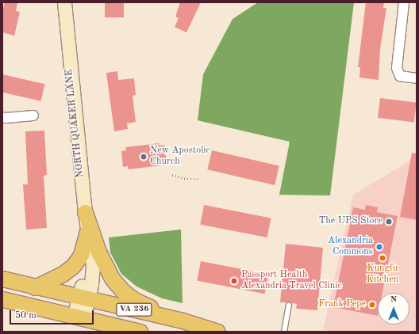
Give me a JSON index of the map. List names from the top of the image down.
{
  "streets": {
    "main road": ["NORTH QUAKER LANE", "VA 236"]
  },
  "crossings": [
    ["NORTH QUAKER LANE", "VA 236"]
  ],
  "places": [
    "New Apostolic Church",
    "The UPS Store",
    "Alexandria Commons",
    "Kungfu Kitchen",
    "Passport Health Alexandria Travel Clinic",
    "Frank Pepe"
  ],
  "scale_bar": "50 m",
  "north": "top"
}
